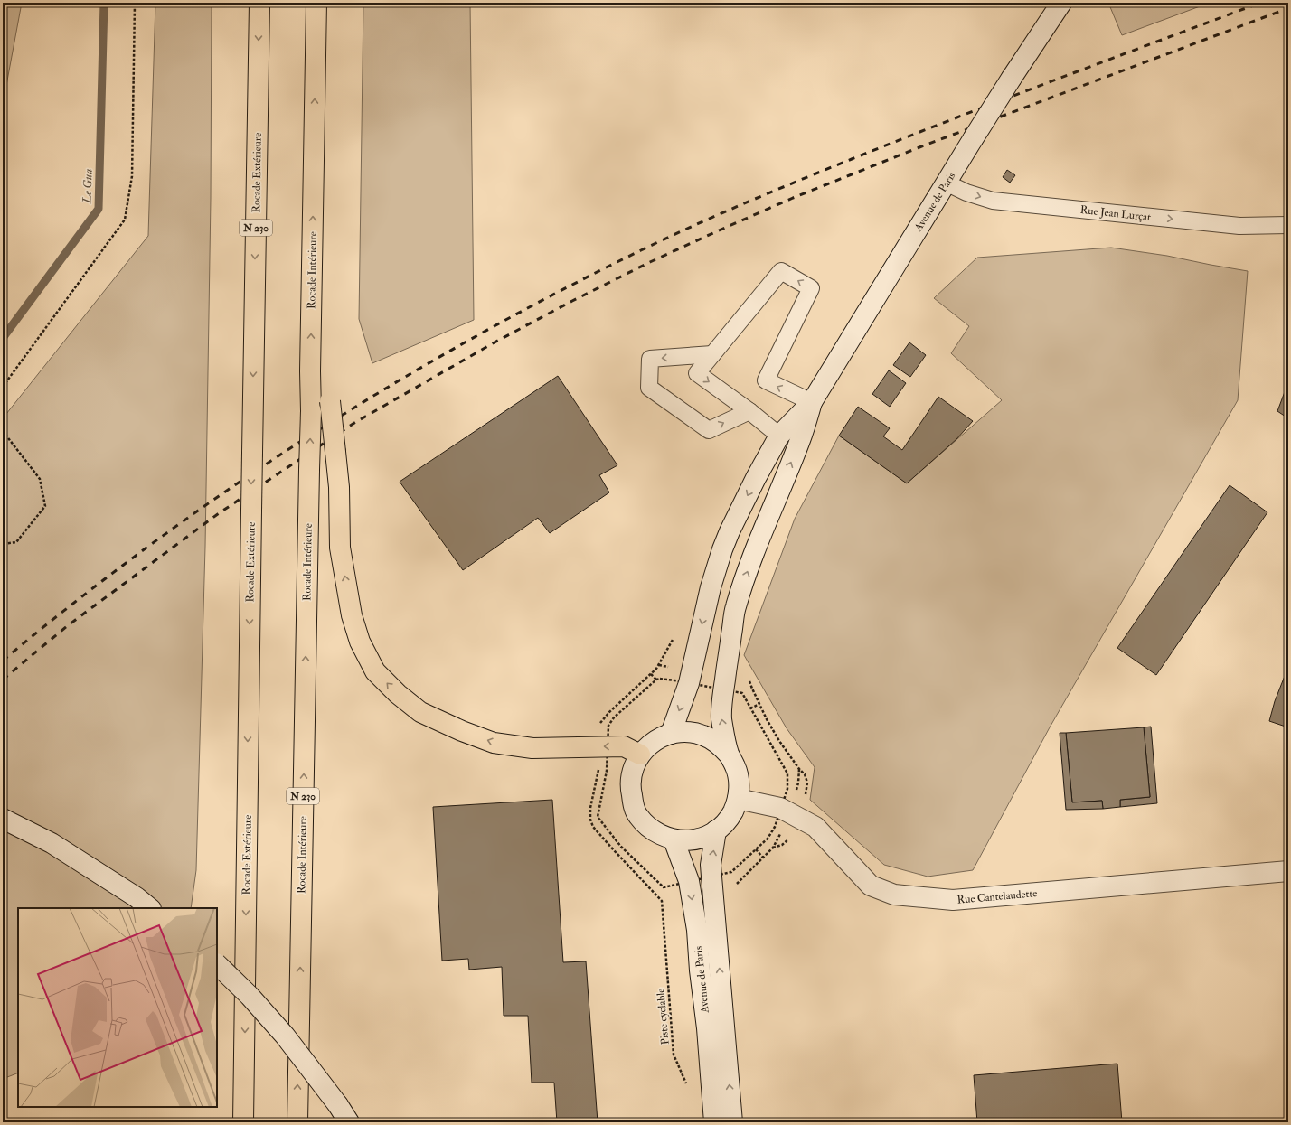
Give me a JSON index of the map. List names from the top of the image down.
{
  "streets": {
    "highway": ["Rocade Extérieure", "N 230", "Rocade Intérieure"],
    "main road": ["Avenue de Paris", "Rue Cantelaudette"],
    "lane": ["Rue Jean Lurçat"],
    "path": ["Piste cyclable"]
  },
  "crossings": [
    ["Avenue de Paris", "Rue Jean Lurçat"],
    ["Avenue de Paris", "Rue Cantelaudette"]
  ],
  "one_way": ["Rocade Extérieure", "Rue Jean Lurçat", "Rocade Intérieure"],
  "water": ["Le Gua"]
}
